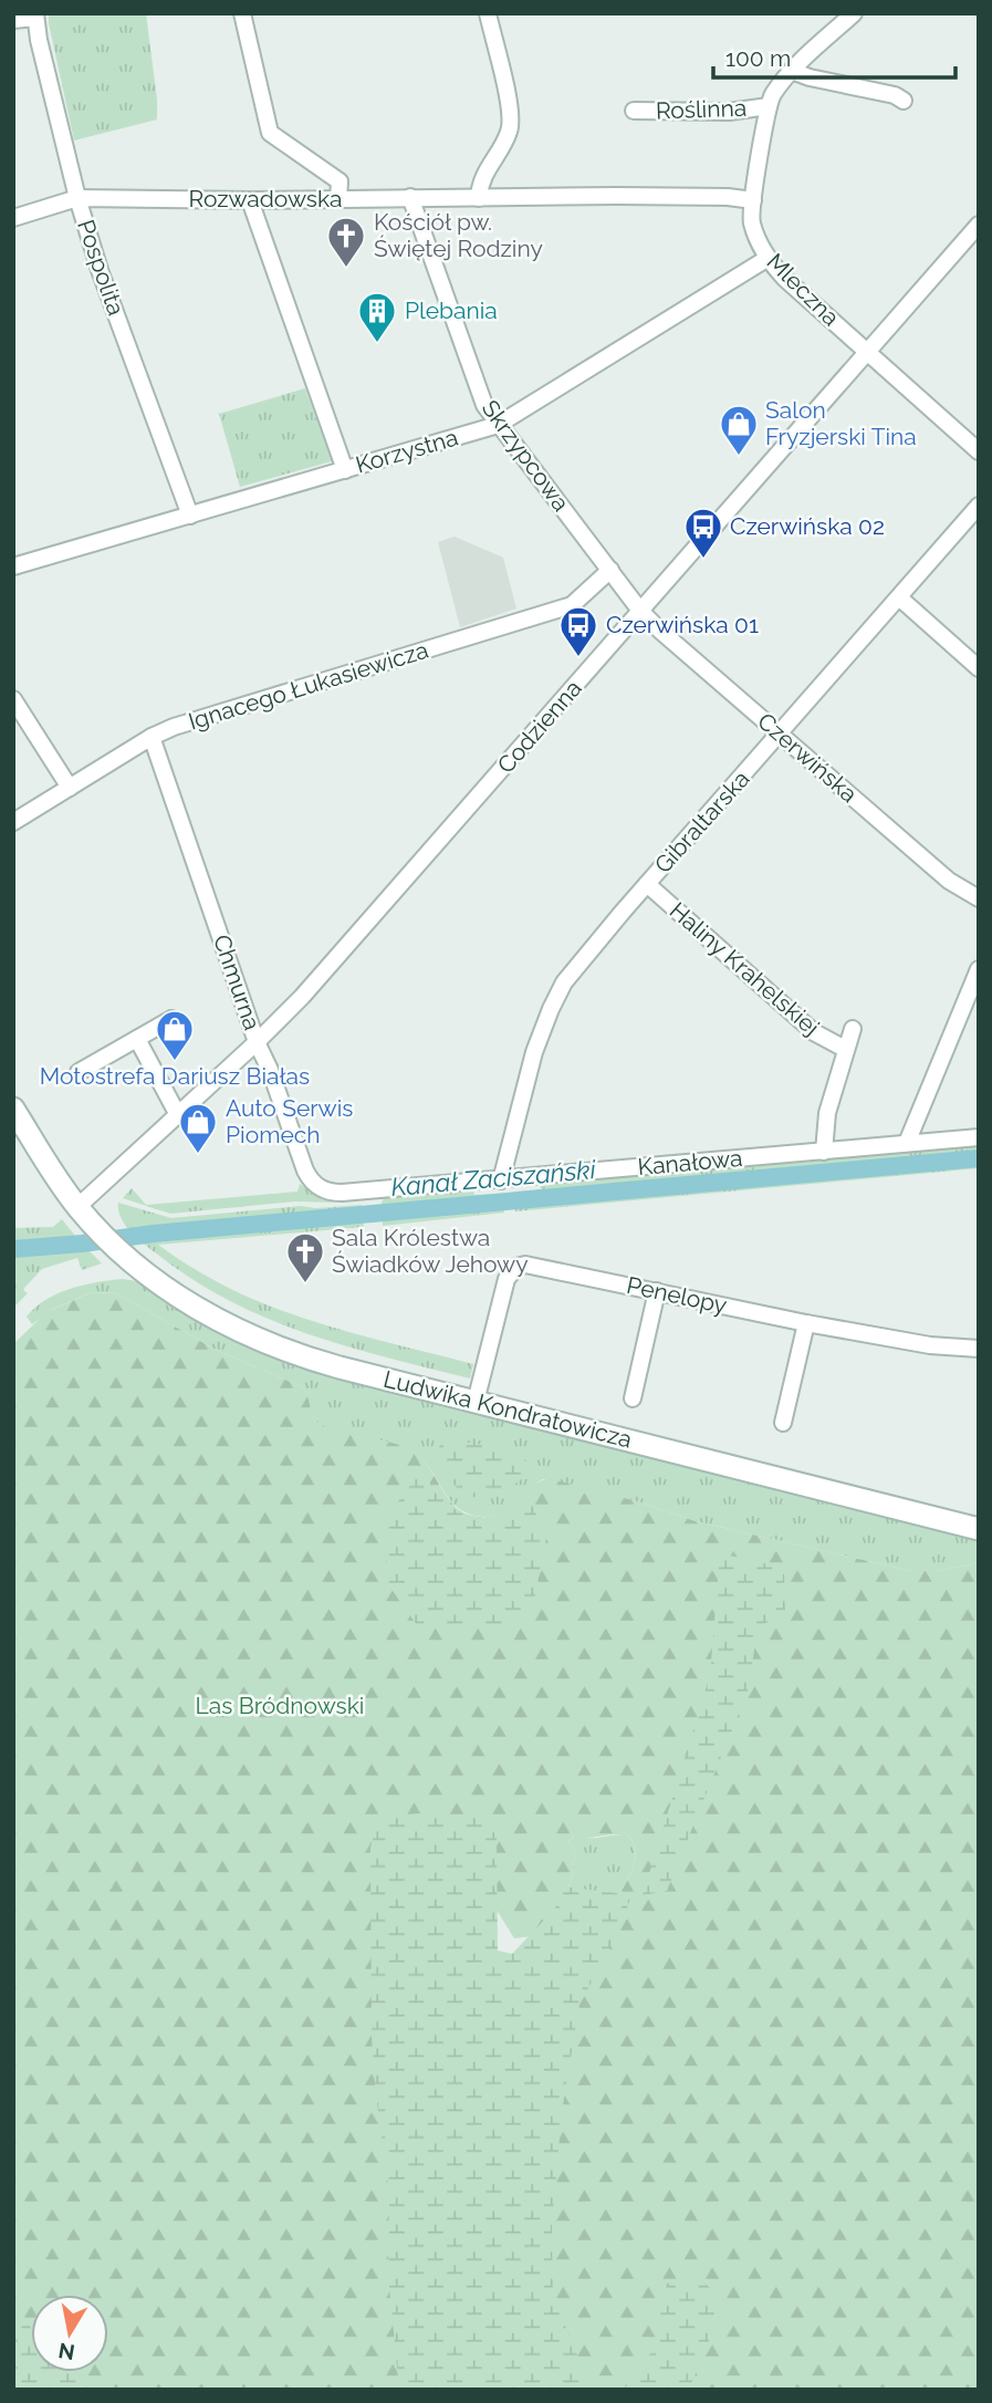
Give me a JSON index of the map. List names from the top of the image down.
{
  "streets": {
    "main road": ["Ludwika Kondratowicza"],
    "street": [
      "Roślinna",
      "Rozwadowska",
      "Pospolita",
      "Mleczna",
      "Korzystna",
      "Skrzypcowa",
      "Ignacego Łukasiewicza",
      "Codzienna",
      "Czerwińska",
      "Gibraltarska",
      "Haliny Krahelskiej",
      "Chmurna",
      "Kanałowa",
      "Penelopy"
    ]
  },
  "crossings": [
    ["Roślinna", "Mleczna"],
    ["Rozwadowska", "Pospolita"],
    ["Rozwadowska", "Mleczna"],
    ["Rozwadowska", "Skrzypcowa"],
    ["Pospolita", "Korzystna"],
    ["Mleczna", "Korzystna"],
    ["Mleczna", "Codzienna"],
    ["Korzystna", "Skrzypcowa"],
    ["Skrzypcowa", "Ignacego Łukasiewicza"],
    ["Skrzypcowa", "Codzienna"],
    ["Skrzypcowa", "Czerwińska"],
    ["Ignacego Łukasiewicza", "Chmurna"],
    ["Codzienna", "Czerwińska"],
    ["Codzienna", "Chmurna"],
    ["Codzienna", "Ludwika Kondratowicza"],
    ["Czerwińska", "Gibraltarska"],
    ["Gibraltarska", "Haliny Krahelskiej"],
    ["Gibraltarska", "Kanałowa"],
    ["Haliny Krahelskiej", "Kanałowa"],
    ["Chmurna", "Kanałowa"],
    ["Penelopy", "Ludwika Kondratowicza"]
  ],
  "water": ["Kanał Zaciszański"],
  "parks": ["Las Bródnowski"],
  "places": {
    "church": ["Kościół pw. Świętej Rodziny", "Sala Królestwa Świadków Jehowy"],
    "building": ["Plebania"],
    "shop": ["Salon Fryzjerski Tina", "Motostrefa Dariusz Białas", "Auto Serwis Piomech"],
    "bus stop": ["Czerwińska 02", "Czerwińska 01"]
  },
  "scale_bar": "100 m",
  "north": "bottom"
}
